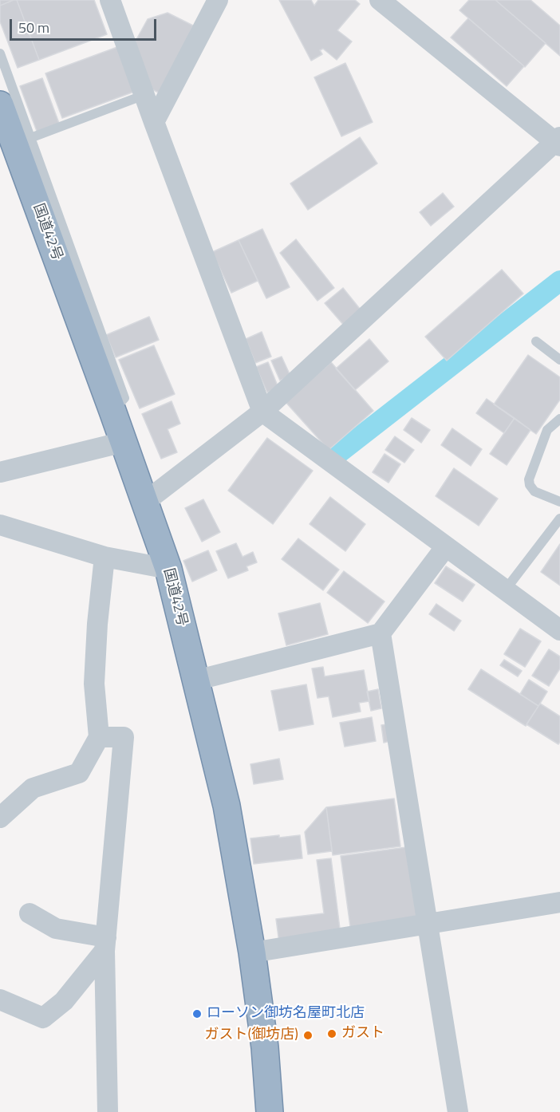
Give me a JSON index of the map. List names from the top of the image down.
{
  "streets": {
    "highway": ["国道42号"]
  },
  "places": ["ローソン御坊名屋町北店", "ガスト", "ガスト(御坊店)"],
  "scale_bar": "50 m"
}
